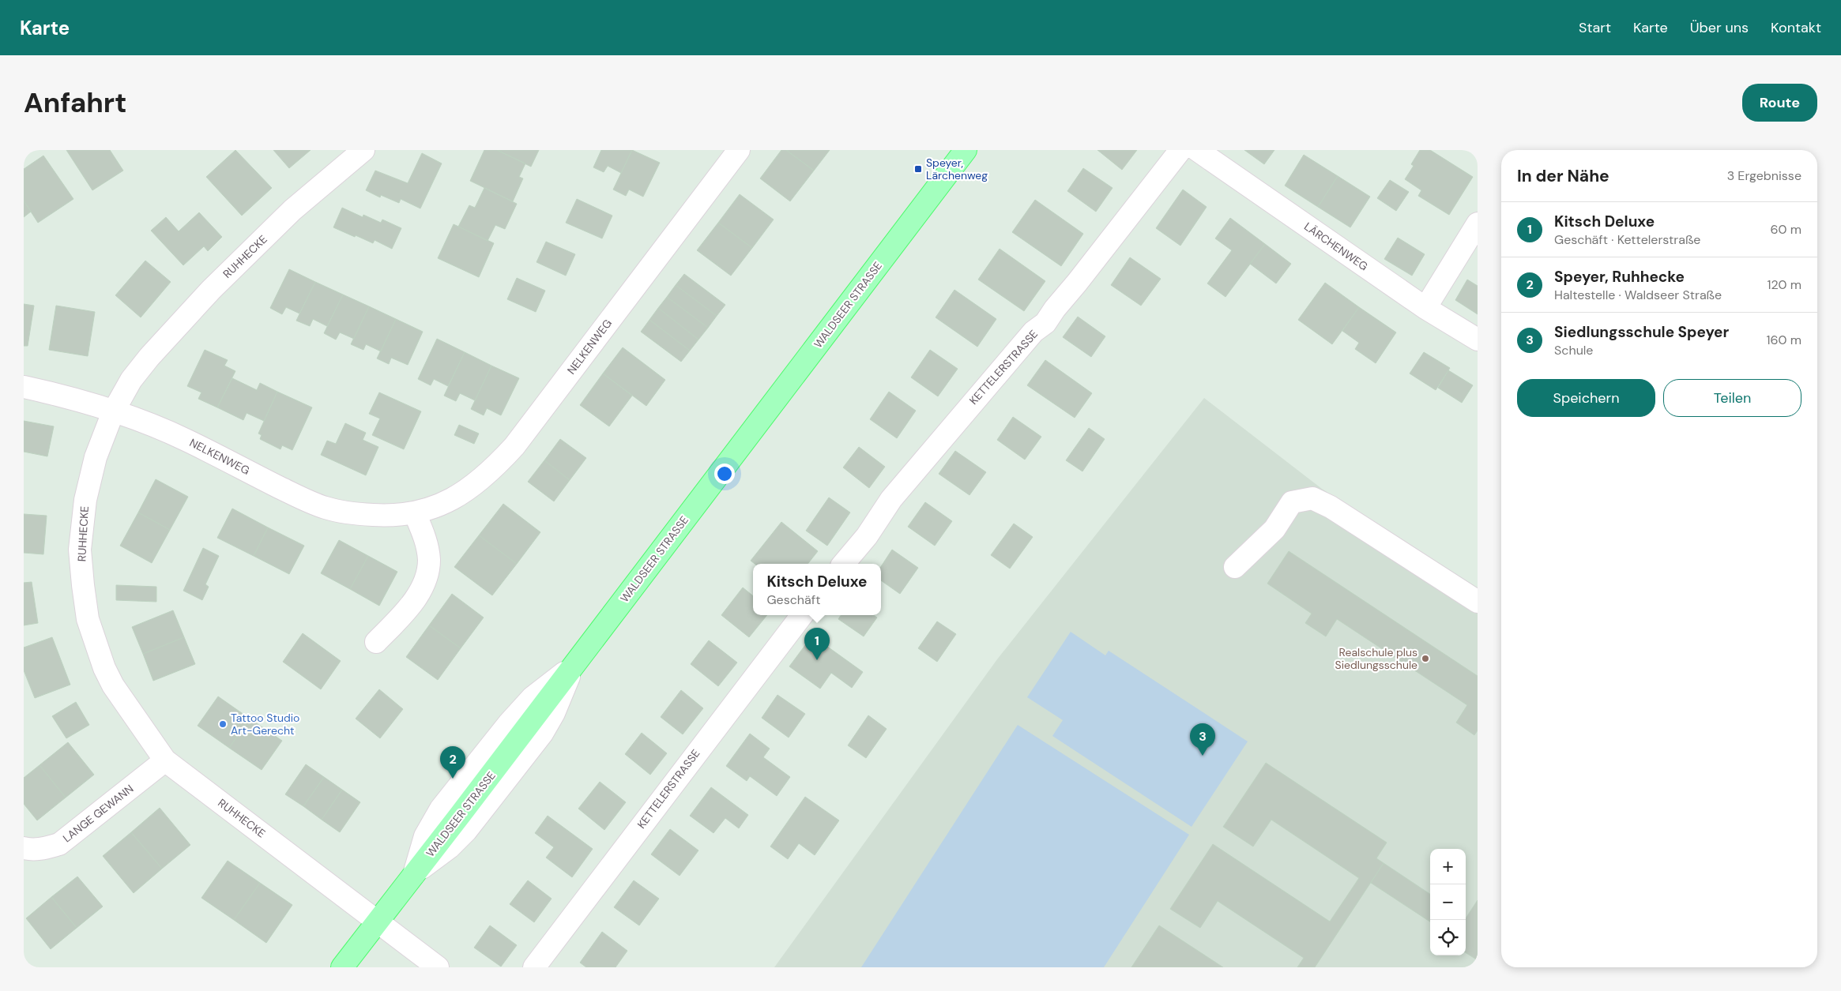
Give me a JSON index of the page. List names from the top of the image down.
{
  "streets": {
    "main road": ["WALDSEER STRASSE"],
    "street": [
      "LÄRCHENWEG",
      "RUHHECKE",
      "NELKENWEG",
      "KETTELERSTRASSE",
      "LANGE GEWANN"
    ]
  },
  "crossings": [
    ["RUHHECKE", "WALDSEER STRASSE"],
    ["RUHHECKE", "NELKENWEG"],
    ["RUHHECKE", "LANGE GEWANN"]
  ],
  "places": {
    "transit": ["Speyer, Lärchenweg"],
    "other": ["Realschule plus Siedlungsschule", "Tattoo Studio Art-Gerecht"]
  },
  "page": {
    "header": "Karte",
    "nav": [
      "Start",
      "Karte",
      "Über uns",
      "Kontakt"
    ],
    "buttons": [
      "Route",
      ["Speichern", "Teilen"]
    ],
    "title": "Anfahrt",
    "heading": ["In der Nähe", "3 Ergebnisse"],
    "list": [
      {
        "mark": "1",
        "name": "Kitsch Deluxe",
        "note": "Geschäft · Kettelerstraße",
        "value": "60 m"
      },
      {
        "mark": "2",
        "name": "Speyer, Ruhhecke",
        "note": "Haltestelle · Waldseer Straße",
        "value": "120 m"
      },
      {
        "mark": "3",
        "name": "Siedlungsschule Speyer",
        "note": "Schule",
        "value": "160 m"
      }
    ],
    "popup": ["Kitsch Deluxe", "Geschäft"],
    "pins": ["1", "3", "2"],
    "map_buttons": ["+", "−"]
  }
}
